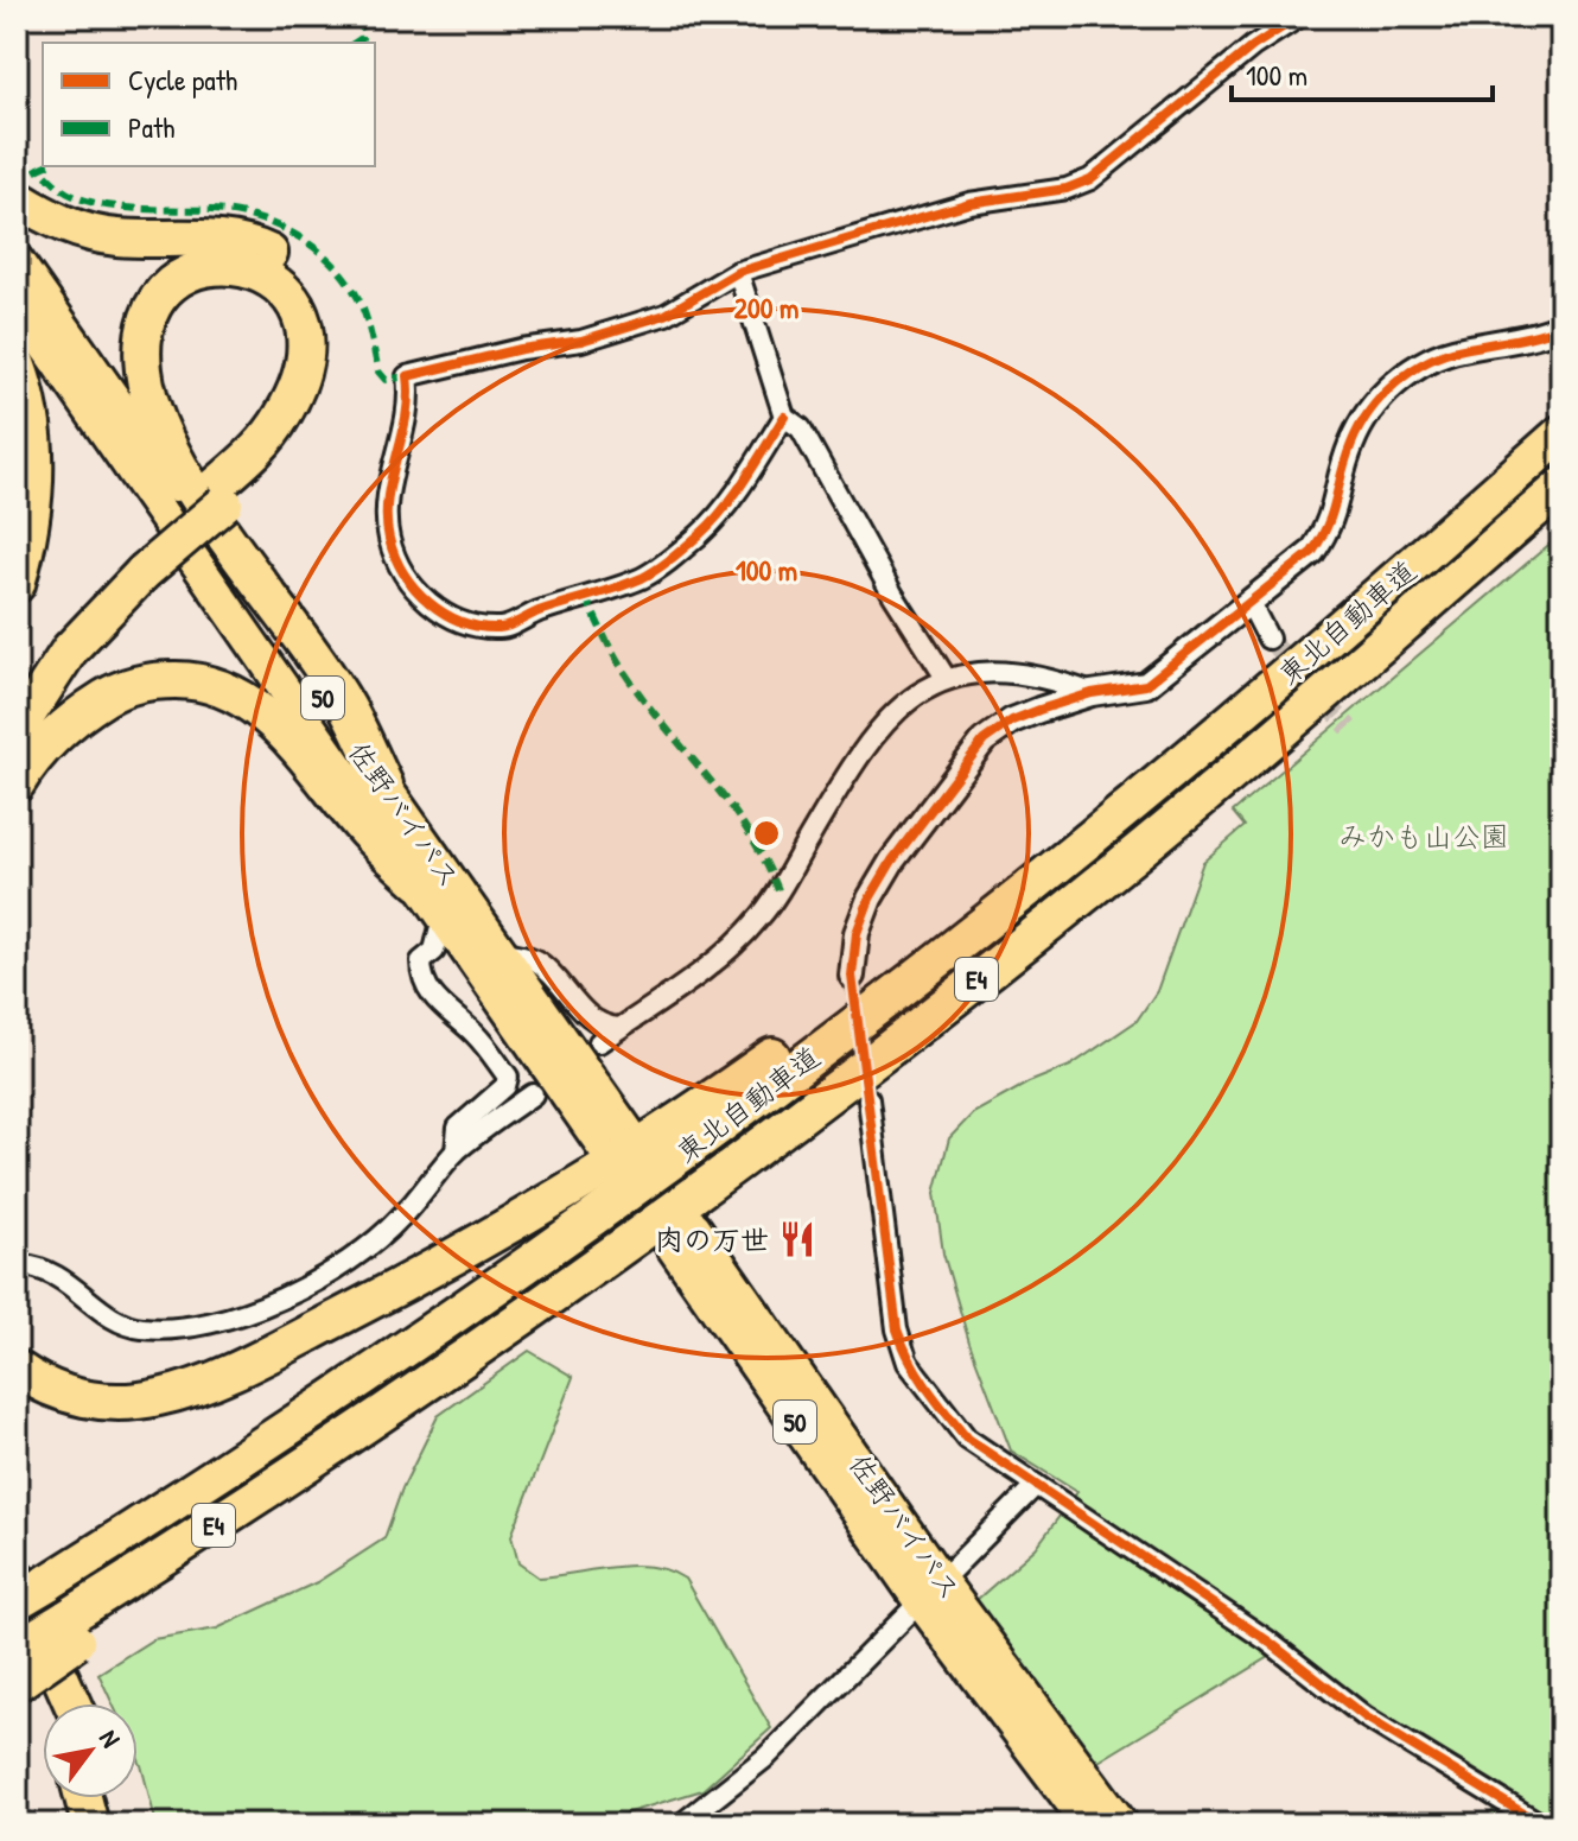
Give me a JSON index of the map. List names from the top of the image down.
{
  "streets": {
    "highway": [
      "東北自動車道",
      "50",
      "佐野バイパス",
      "E4"
    ]
  },
  "parks": ["みかも山公園"],
  "places": {
    "restaurant": ["肉の万世"]
  },
  "legend": ["Cycle path", "Path"],
  "scale_bar": "100 m",
  "north": "top right",
  "rings": ["200 m", "100 m"]
}
